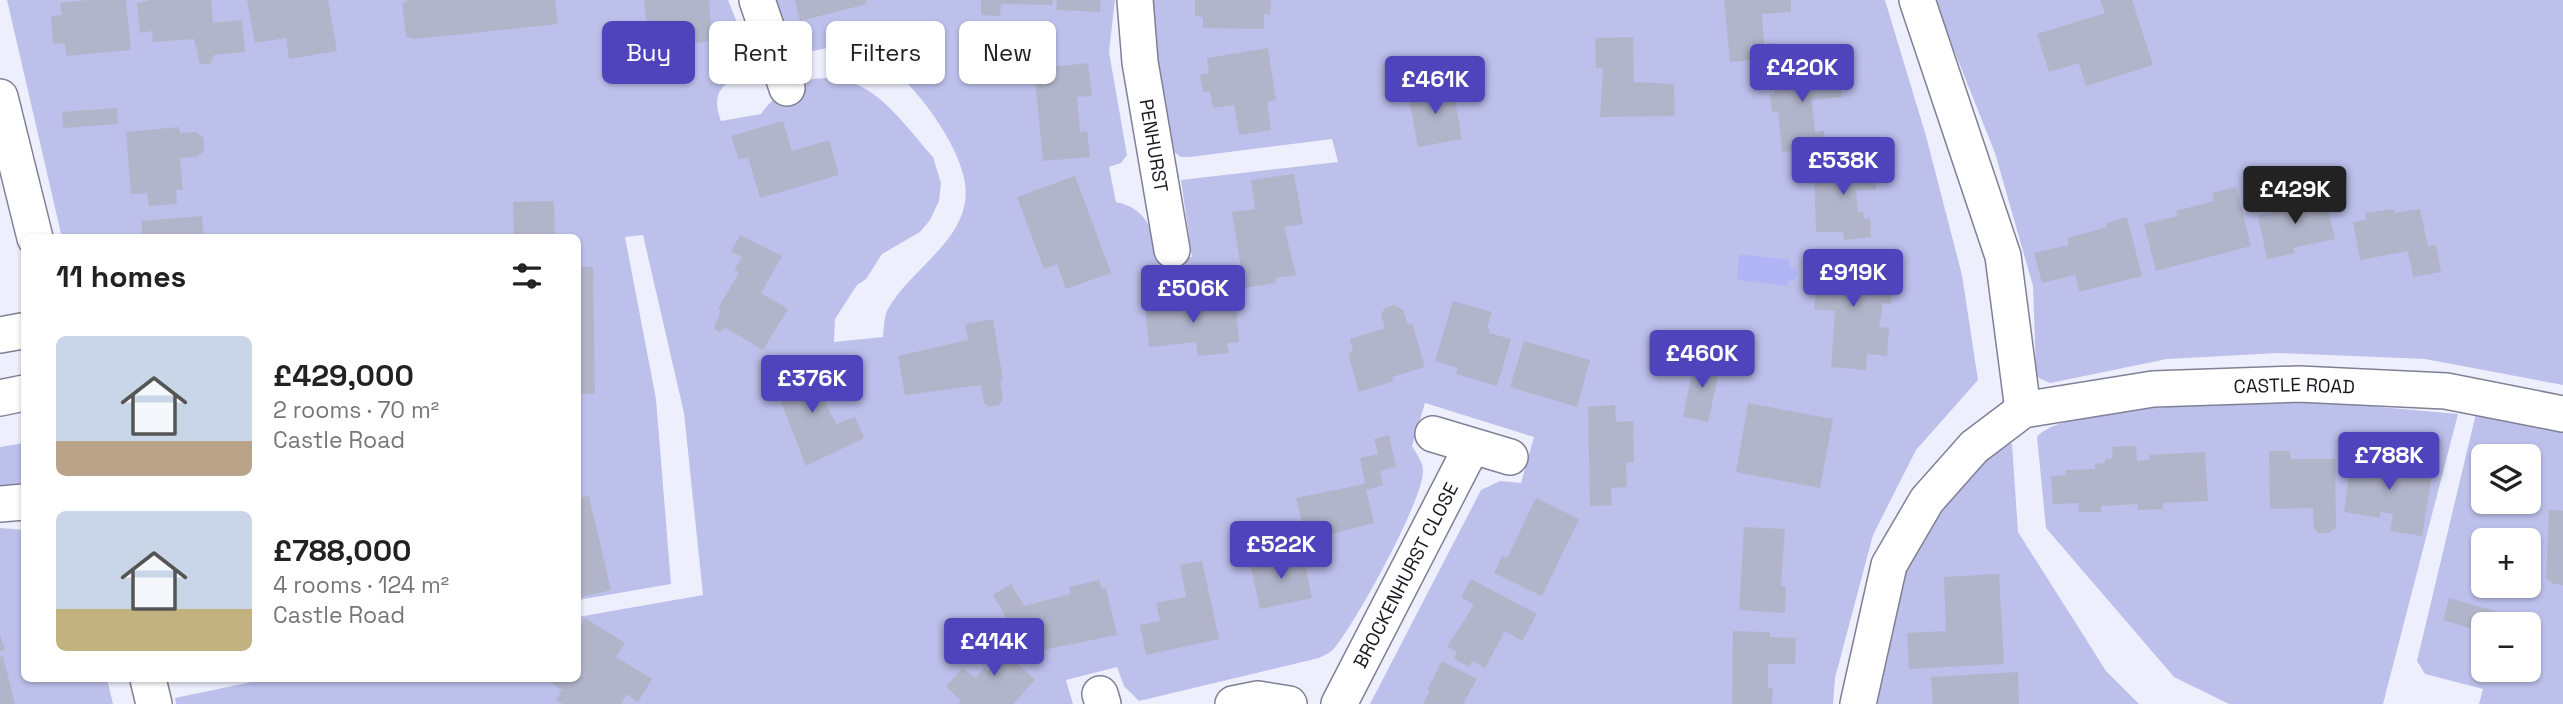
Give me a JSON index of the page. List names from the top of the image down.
{
  "streets": {
    "street": ["PENHURST", "CASTLE ROAD", "BROCKENHURST CLOSE"]
  },
  "page": {
    "chip": [
      "Buy",
      "Rent",
      "Filters",
      "New"
    ],
    "price": [
      "£420K",
      "£461K",
      "£538K",
      "£429K",
      "£919K",
      "£506K",
      "£460K",
      "£376K",
      "£788K",
      "£522K",
      "£414K"
    ],
    "heading": "11 homes",
    "list": [
      {
        "name": "£429,000",
        "note": "2 rooms · 70 m² · Castle Road"
      },
      {
        "name": "£788,000",
        "note": "4 rooms · 124 m² · Castle Road"
      }
    ],
    "map_buttons": ["+", "−"]
  }
}
